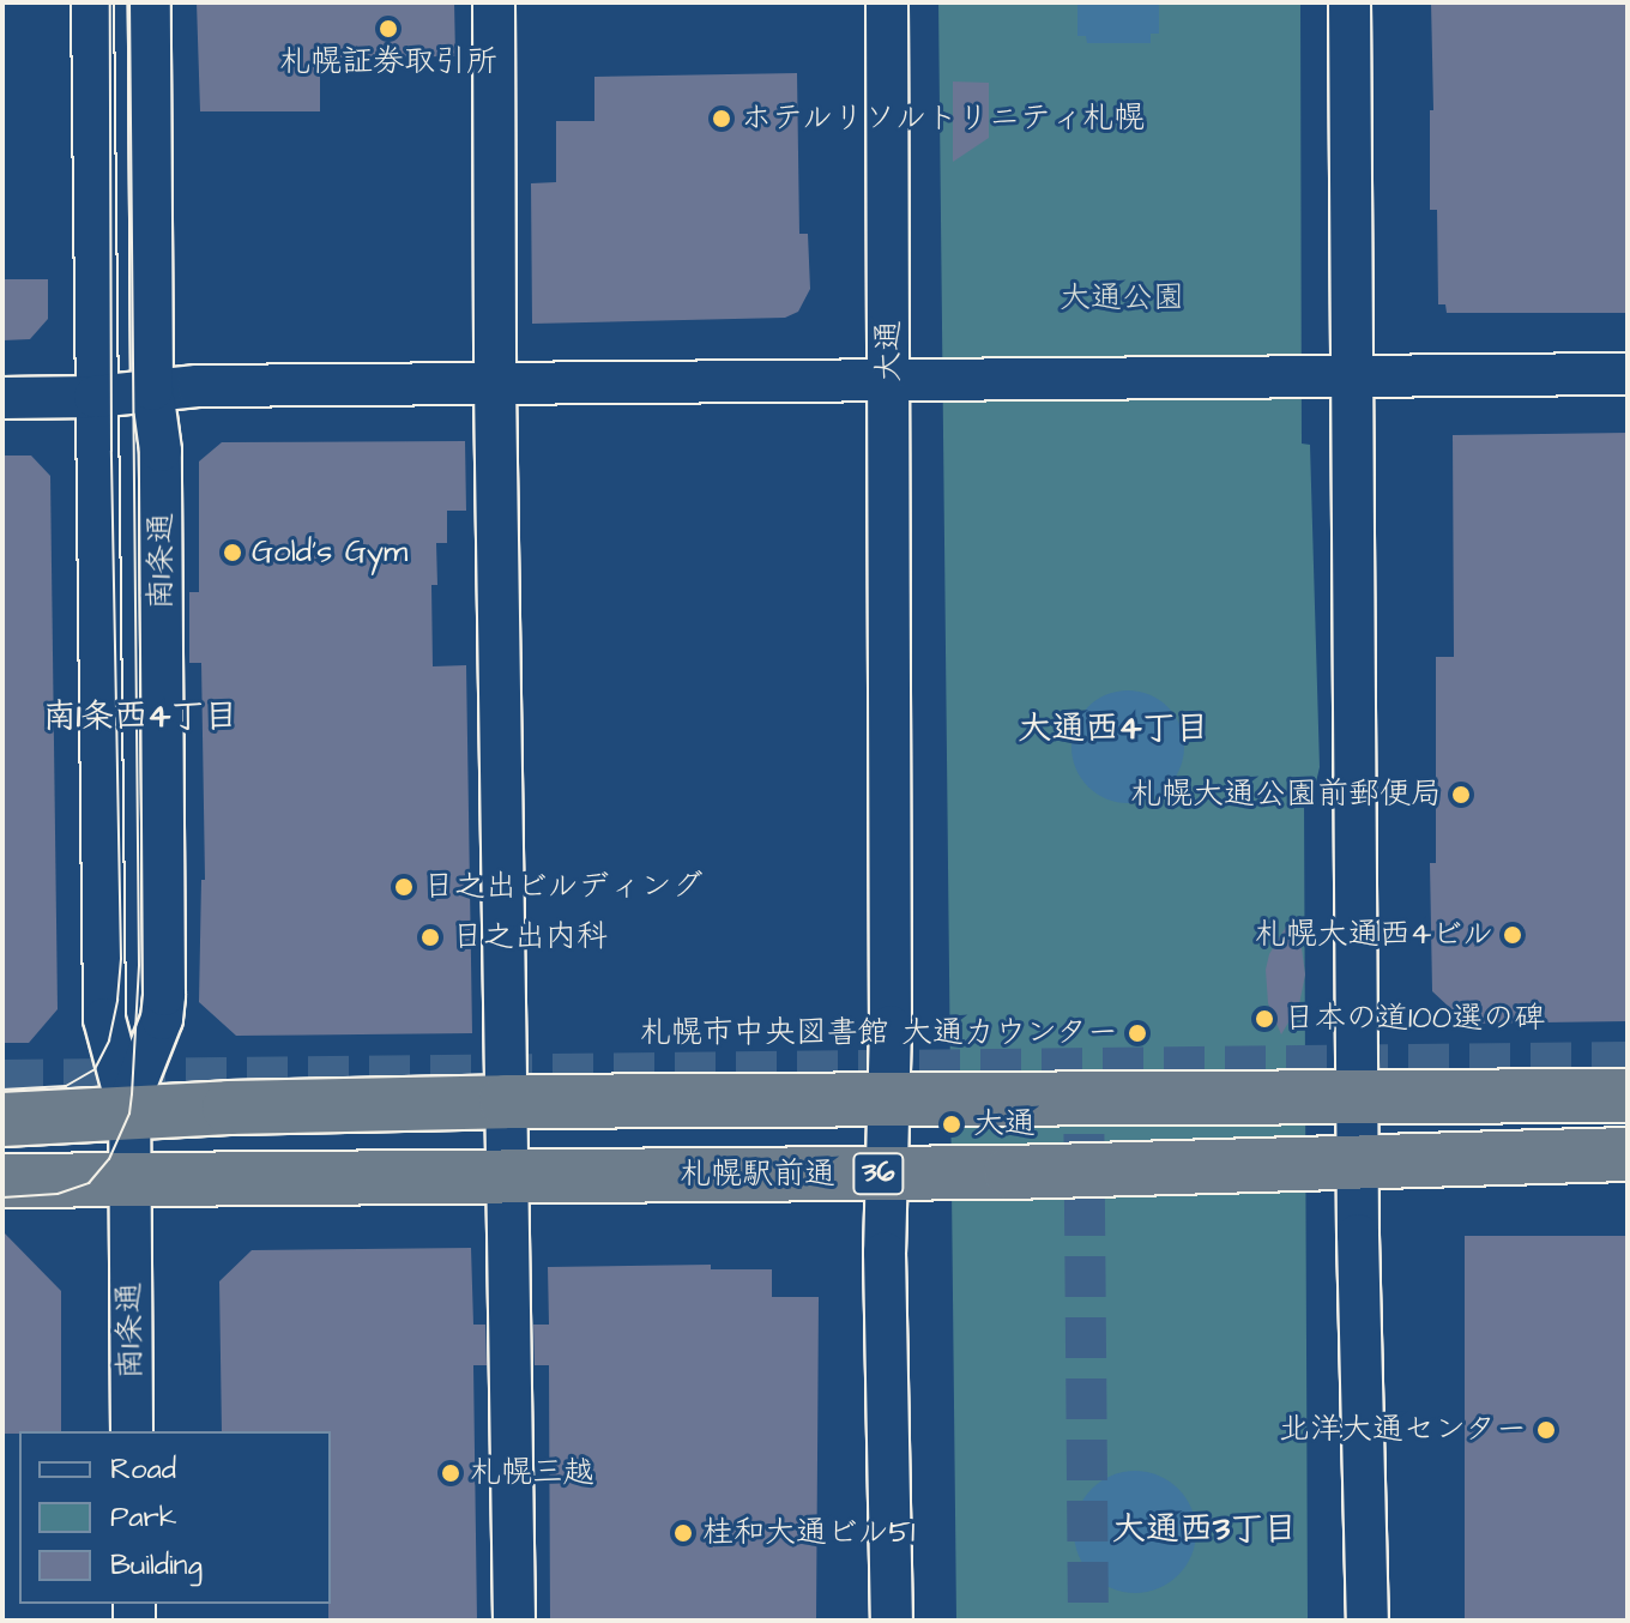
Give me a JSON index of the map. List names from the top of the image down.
{
  "streets": {
    "highway": ["36", "札幌駅前通"],
    "street": ["大通", "南1条通"]
  },
  "crossings": [
    ["大通", "札幌駅前通"],
    ["南1条通", "札幌駅前通"]
  ],
  "districts": ["南1条西4丁目", "大通西4丁目", "大通西3丁目"],
  "parks": ["大通公園"],
  "places": [
    "札幌証券取引所",
    "ホテルリソルトリニティ札幌",
    "Gold's Gym",
    "札幌大通公園前郵便局",
    "日之出ビルディング",
    "札幌大通西4ビル",
    "日之出内科",
    "日本の道100選の碑",
    "札幌市中央図書館 大通カウンター",
    "大通",
    "北洋大通センター",
    "札幌三越",
    "桂和大通ビル51"
  ],
  "legend": ["Road", "Park", "Building"]
}
